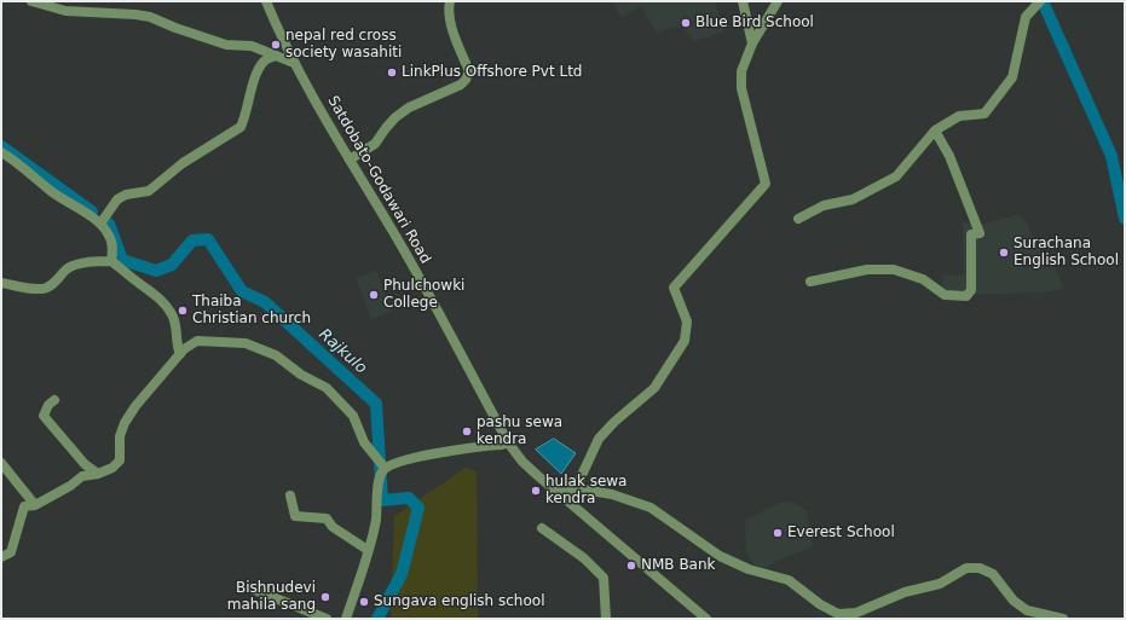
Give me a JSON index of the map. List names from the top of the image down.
{
  "streets": {
    "street": ["Satdobato-Godawari Road"]
  },
  "water": ["Rajkulo"],
  "places": [
    "Blue Bird School",
    "nepal red cross society wasahiti",
    "LinkPlus Offshore Pvt Ltd",
    "Surachana English School",
    "Phulchowki College",
    "Thaiba Christian church",
    "pashu sewa kendra",
    "hulak sewa kendra",
    "Everest School",
    "NMB Bank",
    "Bishnudevi mahila sang",
    "Sungava english school"
  ]
}
